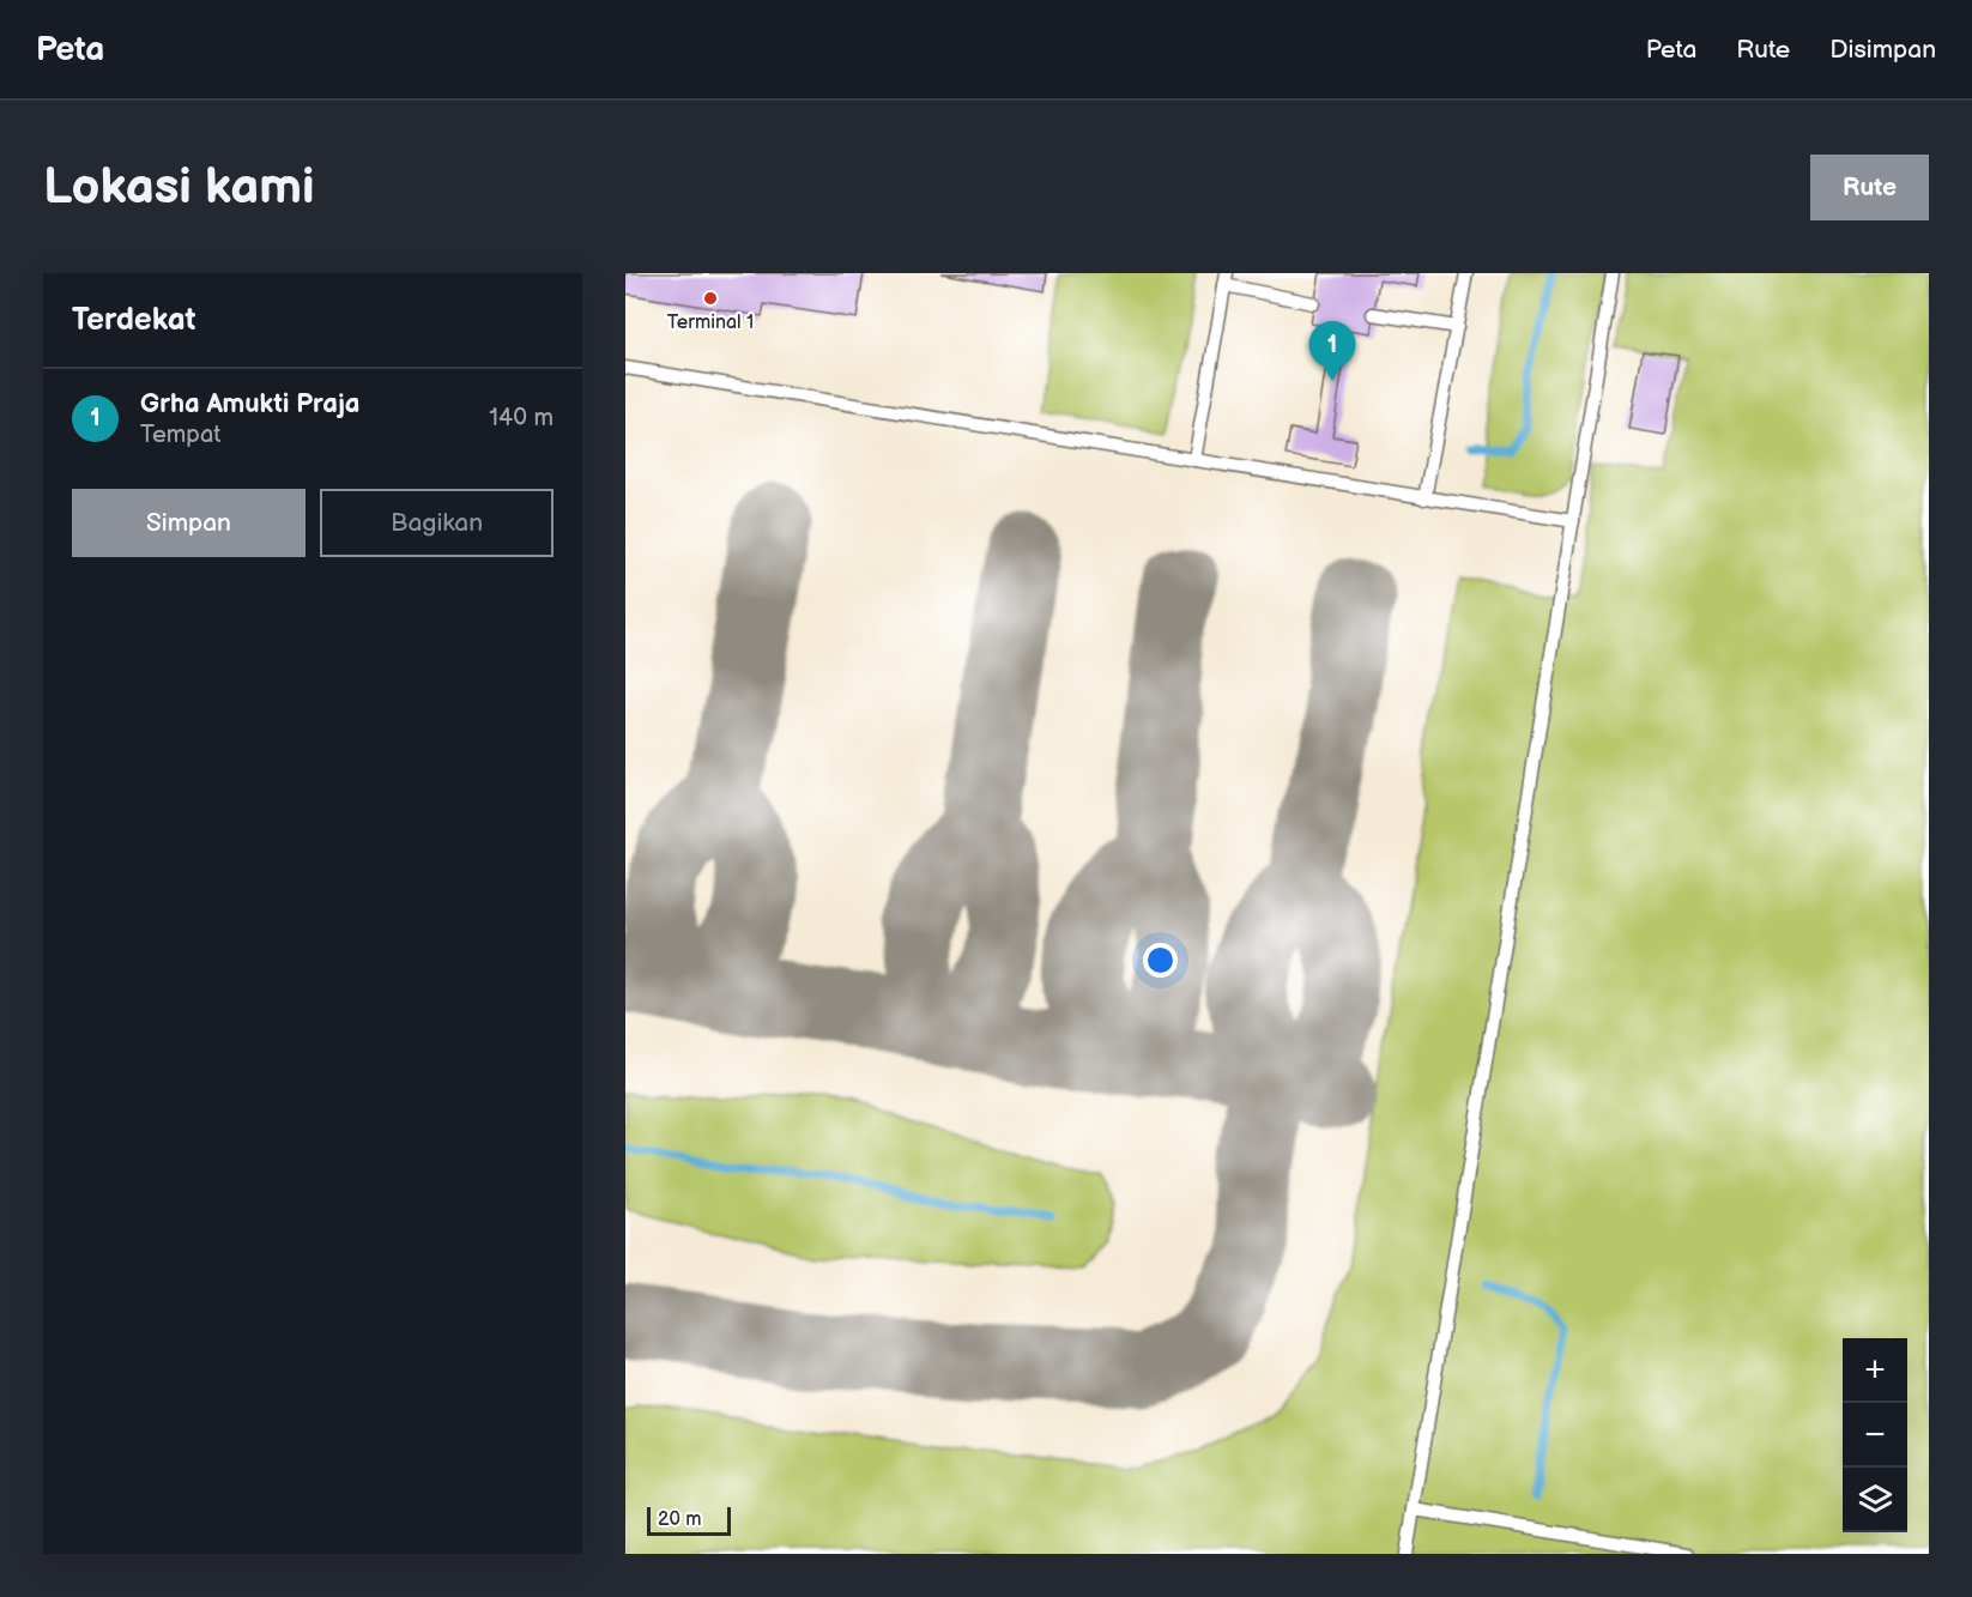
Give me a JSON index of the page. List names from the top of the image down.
{
  "places": ["Terminal 1"],
  "scale_bar": "20 m",
  "page": {
    "header": "Peta",
    "nav": ["Peta", "Rute", "Disimpan"],
    "buttons": [
      "Rute",
      ["Simpan", "Bagikan"]
    ],
    "title": "Lokasi kami",
    "heading": "Terdekat",
    "pins": "1",
    "list": [
      {
        "mark": "1",
        "name": "Grha Amukti Praja",
        "note": "Tempat",
        "value": "140 m"
      }
    ],
    "map_buttons": ["+", "−"],
    "scale": "20 m"
  }
}
